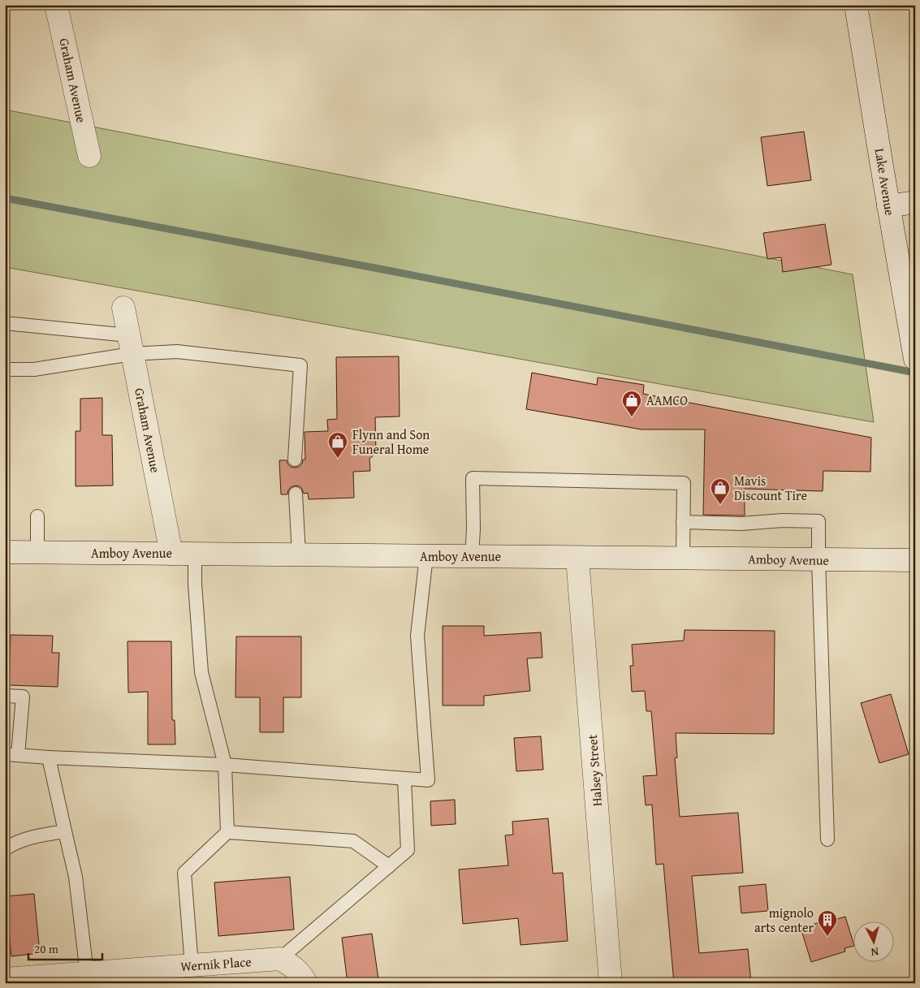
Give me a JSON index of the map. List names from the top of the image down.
{
  "streets": {
    "street": [
      "Graham Avenue",
      "Lake Avenue",
      "Amboy Avenue",
      "Halsey Street",
      "Wernik Place"
    ]
  },
  "crossings": [
    ["Graham Avenue", "Amboy Avenue"],
    ["Amboy Avenue", "Halsey Street"]
  ],
  "places": {
    "shop": ["AAMCO", "Flynn and Son Funeral Home", "Mavis Discount Tire"],
    "building": ["mignolo arts center"]
  },
  "scale_bar": "20 m",
  "north": "bottom"
}
